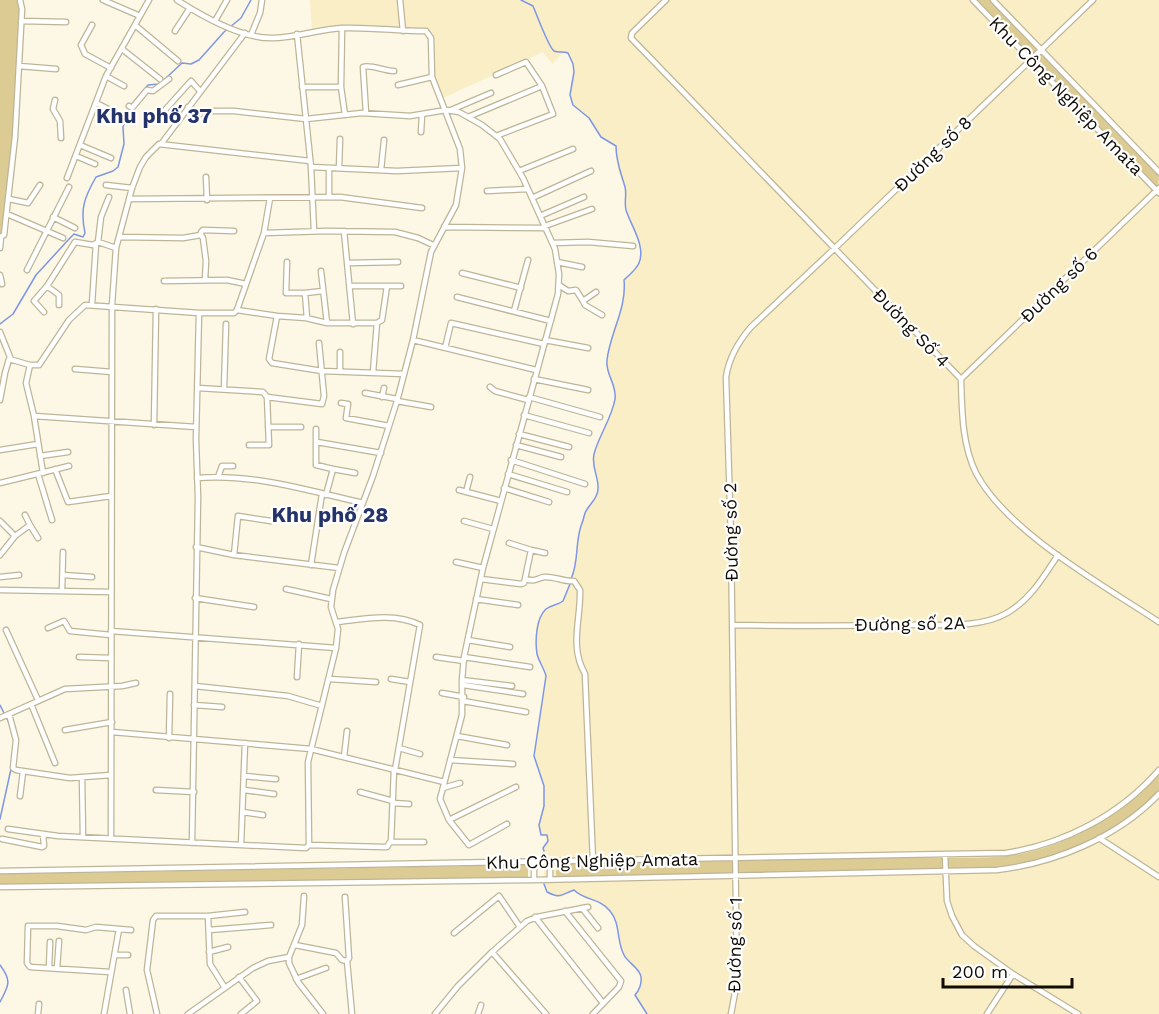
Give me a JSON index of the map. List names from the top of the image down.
{
  "streets": {
    "street": [
      "Khu Công Nghiệp Amata",
      "Đường số 8",
      "Đường số 6",
      "Đường Số 4",
      "Đường số 2",
      "Đường số 2A",
      "Đường số 1"
    ]
  },
  "crossings": [
    ["Khu Công Nghiệp Amata", "Đường số 8"],
    ["Khu Công Nghiệp Amata", "Đường số 6"],
    ["Khu Công Nghiệp Amata", "Đường số 2"],
    ["Khu Công Nghiệp Amata", "Đường số 1"],
    ["Đường số 8", "Đường Số 4"],
    ["Đường số 8", "Đường số 2"],
    ["Đường số 6", "Đường Số 4"],
    ["Đường Số 4", "Đường số 2"],
    ["Đường Số 4", "Đường số 2A"],
    ["Đường số 2", "Đường số 2A"],
    ["Đường số 2", "Đường số 1"]
  ],
  "districts": ["Khu phố 37", "Khu phố 28"],
  "scale_bar": "200 m"
}
